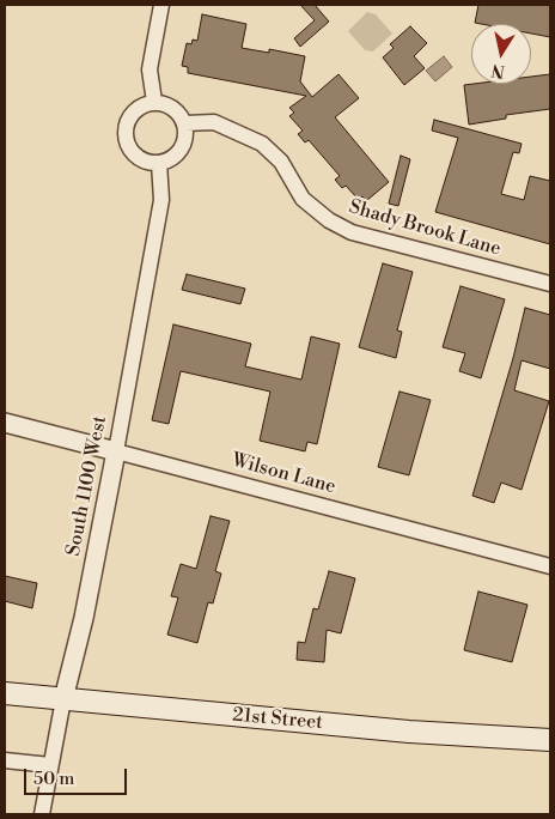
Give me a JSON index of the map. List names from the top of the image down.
{
  "streets": {
    "main road": ["21st Street"],
    "street": ["Shady Brook Lane", "Wilson Lane", "South 1100 West"]
  },
  "crossings": [
    ["Shady Brook Lane", "South 1100 West"],
    ["Wilson Lane", "South 1100 West"],
    ["South 1100 West", "21st Street"]
  ],
  "scale_bar": "50 m",
  "north": "bottom"
}
